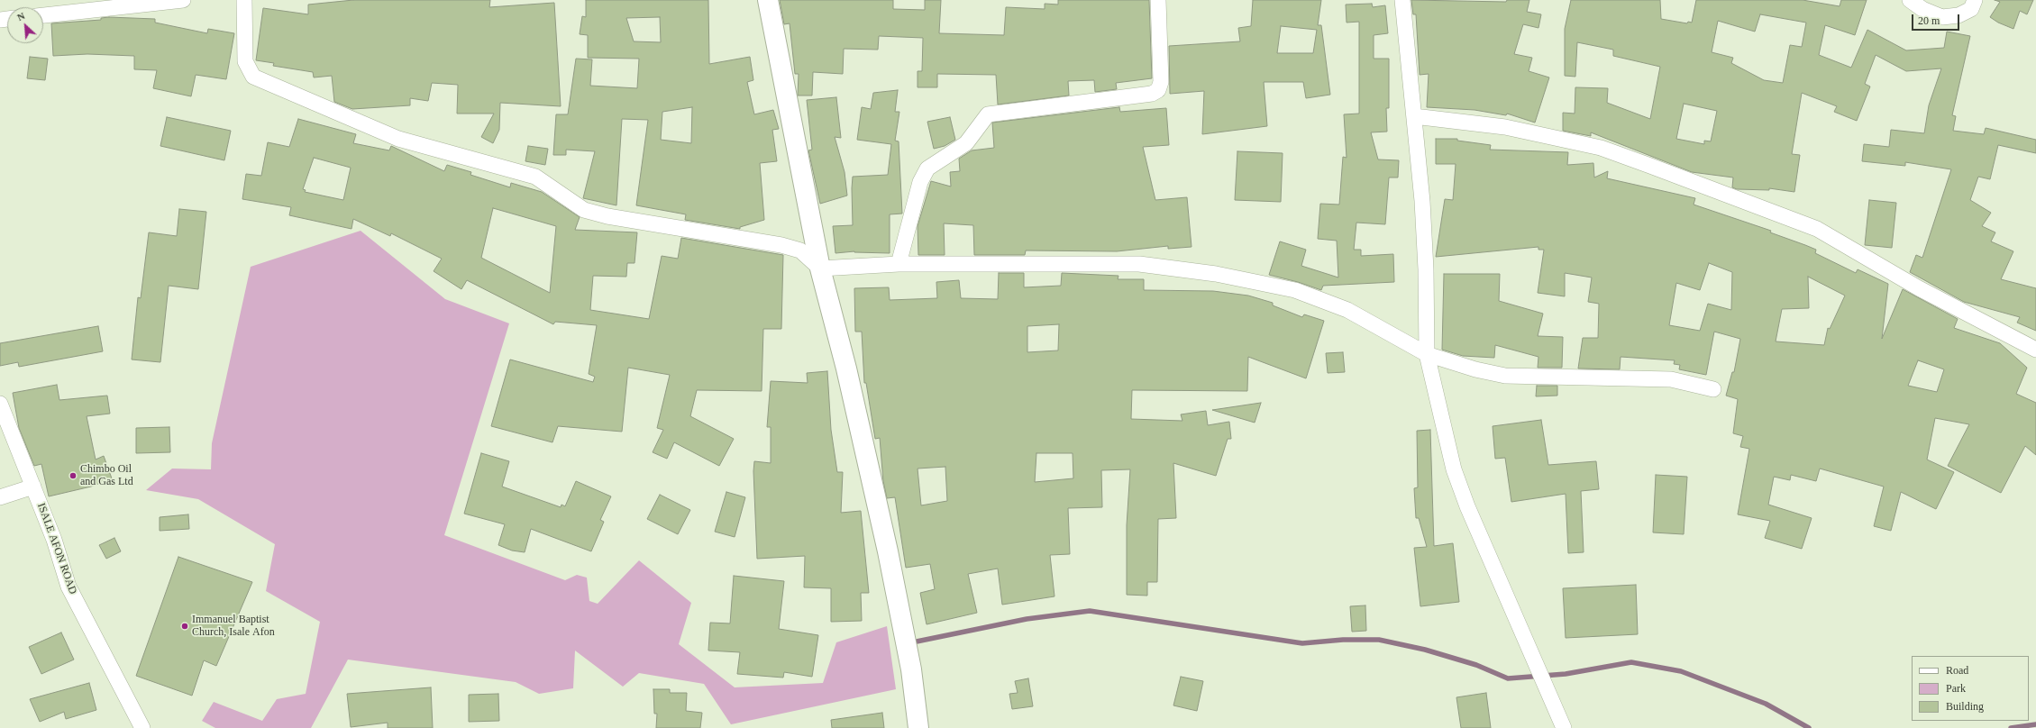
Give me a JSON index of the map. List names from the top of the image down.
{
  "streets": {
    "street": ["ISALE AFON ROAD"]
  },
  "places": ["Chimbo Oil and Gas Ltd", "Immanuel Baptist Church, Isale Afon"],
  "legend": ["Road", "Park", "Building"],
  "scale_bar": "20 m",
  "north": "top left"
}
